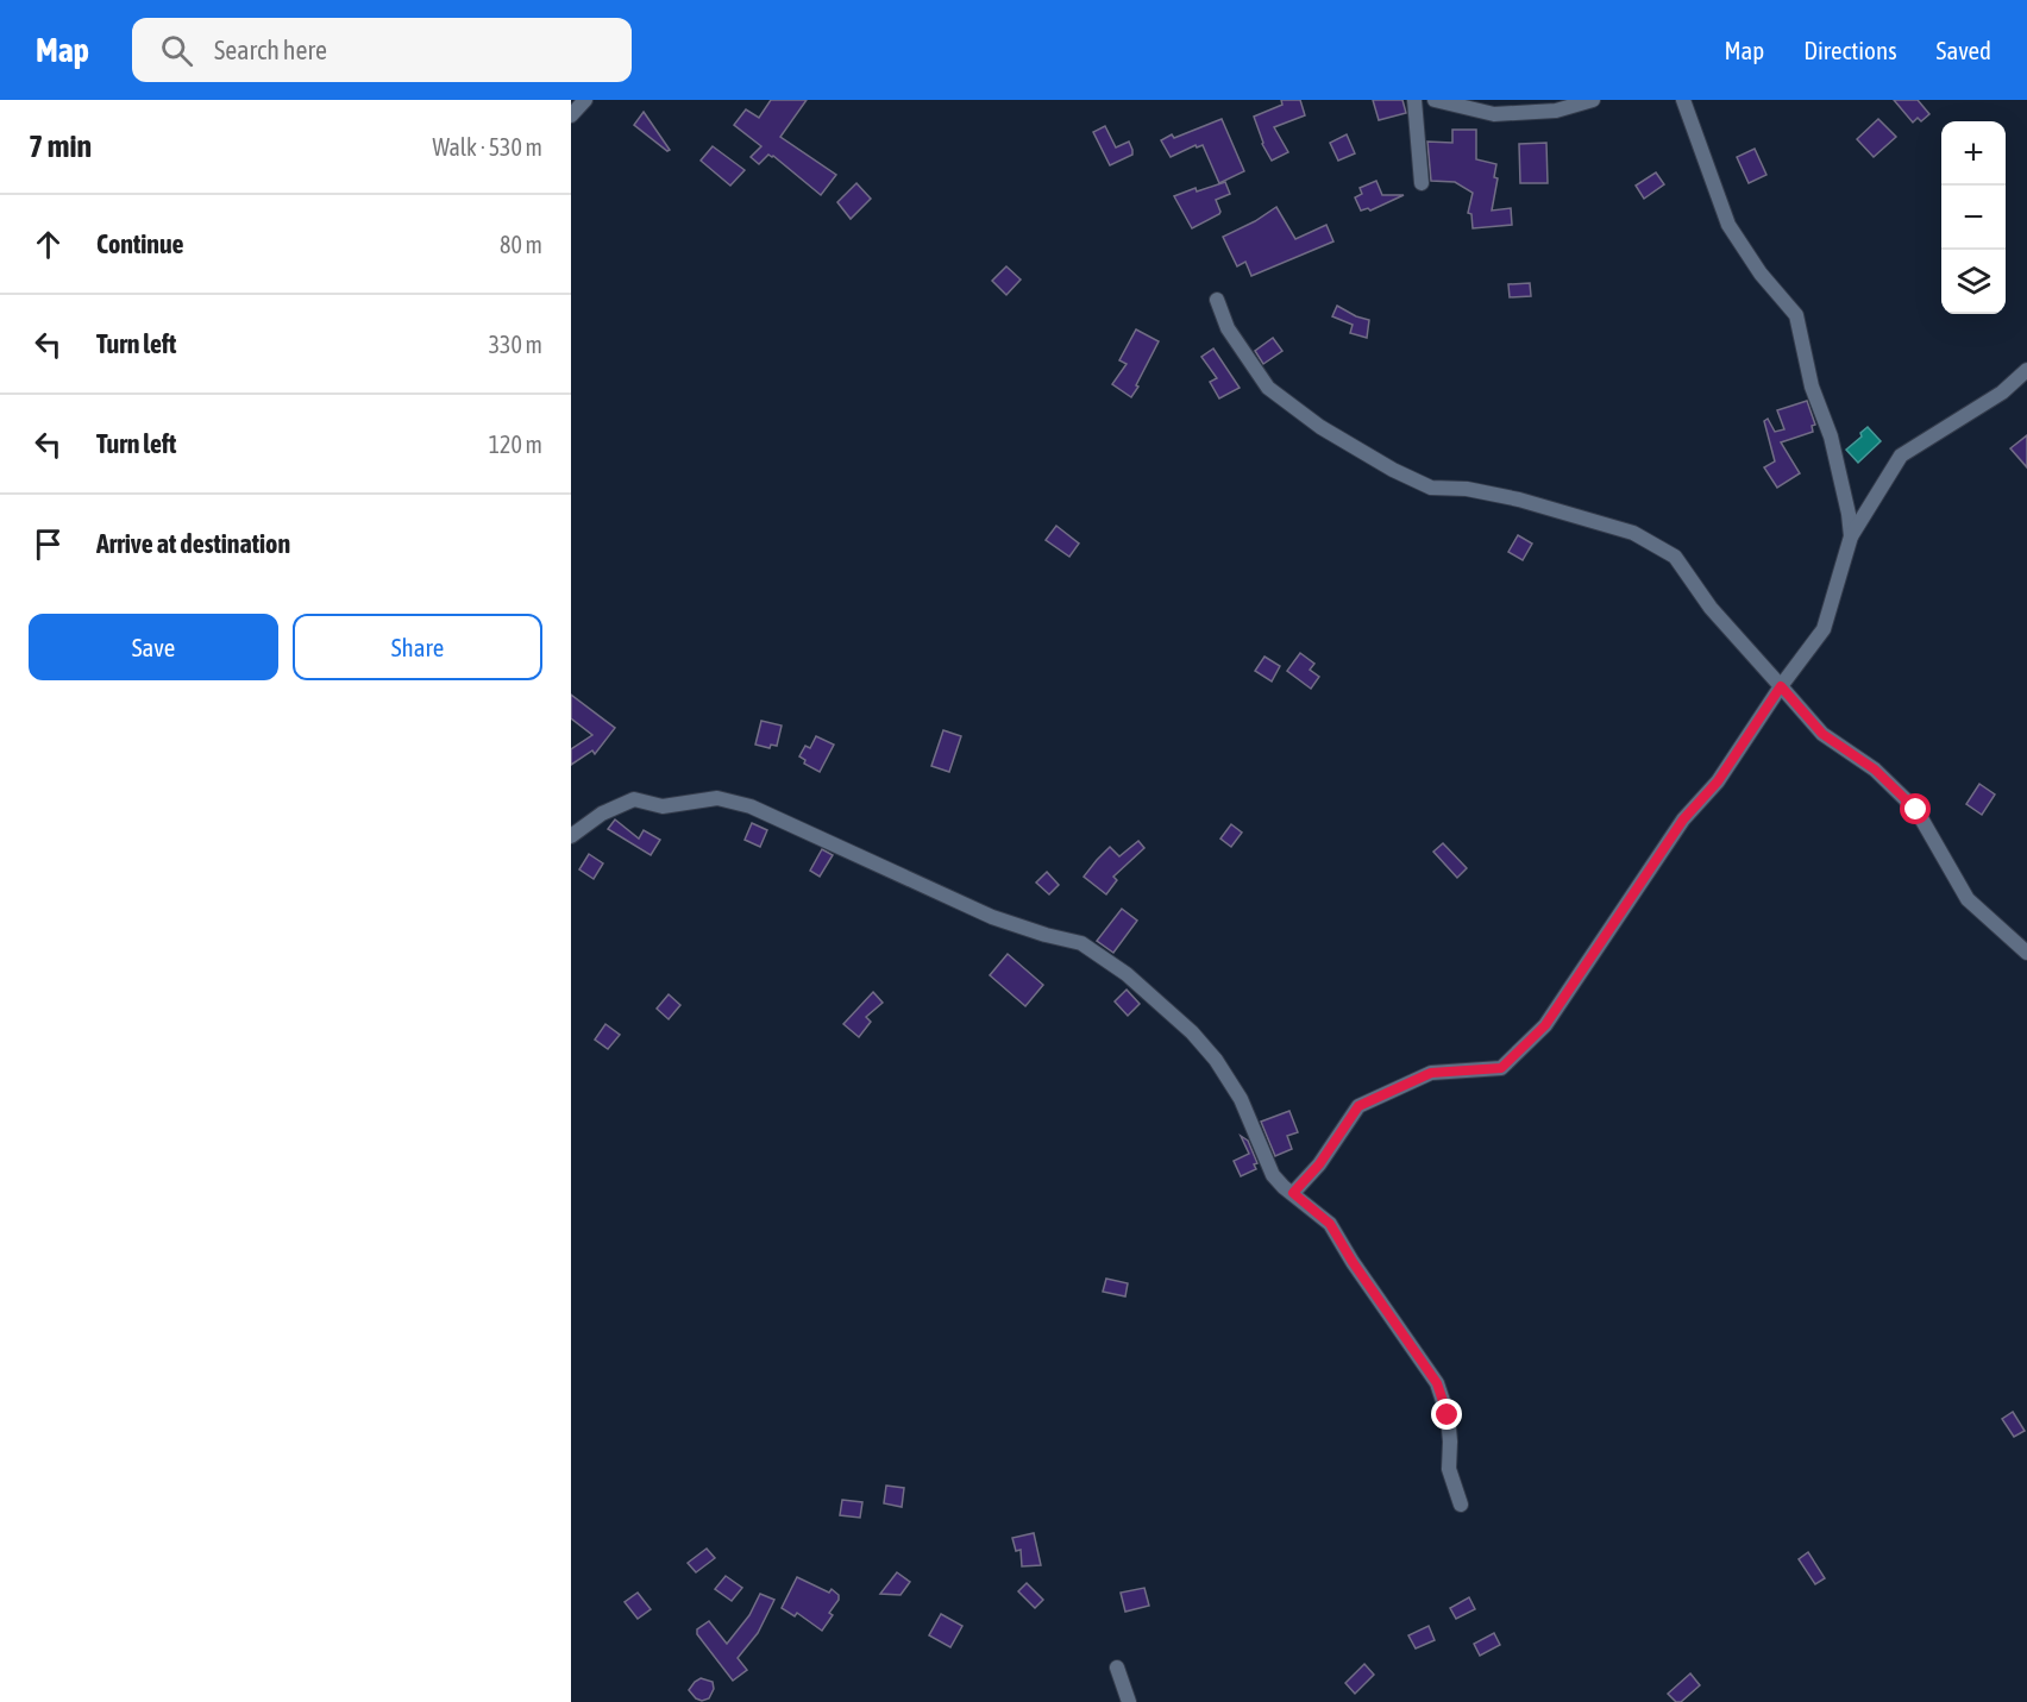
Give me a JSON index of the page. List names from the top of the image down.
{
  "page": {
    "header": "Map",
    "search": "Search here",
    "nav": ["Map", "Directions", "Saved"],
    "heading": ["7 min", "Walk · 530 m"],
    "map_buttons": ["+", "−"],
    "list": [
      ["Continue", "80 m"],
      ["Turn left", "330 m"],
      ["Turn left", "120 m"],
      "Arrive at destination"
    ],
    "buttons": ["Save", "Share"]
  }
}
